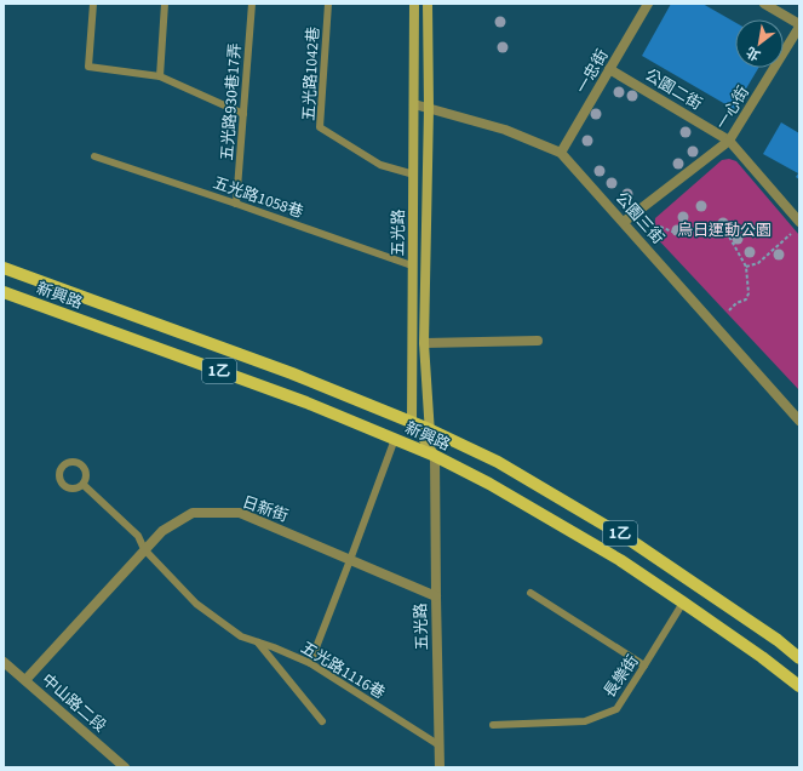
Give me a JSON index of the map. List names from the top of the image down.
{
  "streets": {
    "main road": ["五光路", "新興路", "1乙"],
    "street": [
      "一忠街",
      "公園二街",
      "一心街",
      "公園三街",
      "日新街",
      "中山路二段"
    ],
    "lane": [
      "五光路1042巷",
      "五光路930巷17弄",
      "五光路1058巷",
      "五光路1116巷",
      "長樂街"
    ]
  },
  "crossings": [
    ["一忠街", "公園二街"],
    ["一忠街", "公園三街"],
    ["五光路1042巷", "五光路"],
    ["公園二街", "一心街"],
    ["五光路930巷17弄", "五光路1058巷"],
    ["一心街", "公園三街"],
    ["五光路1058巷", "五光路"],
    ["公園三街", "五光路"],
    ["五光路", "新興路"],
    ["五光路", "日新街"],
    ["五光路", "五光路1116巷"],
    ["新興路", "長樂街"],
    ["日新街", "五光路1116巷"],
    ["日新街", "中山路二段"]
  ],
  "parks": ["烏日運動公園"],
  "north": "bottom left"
}
